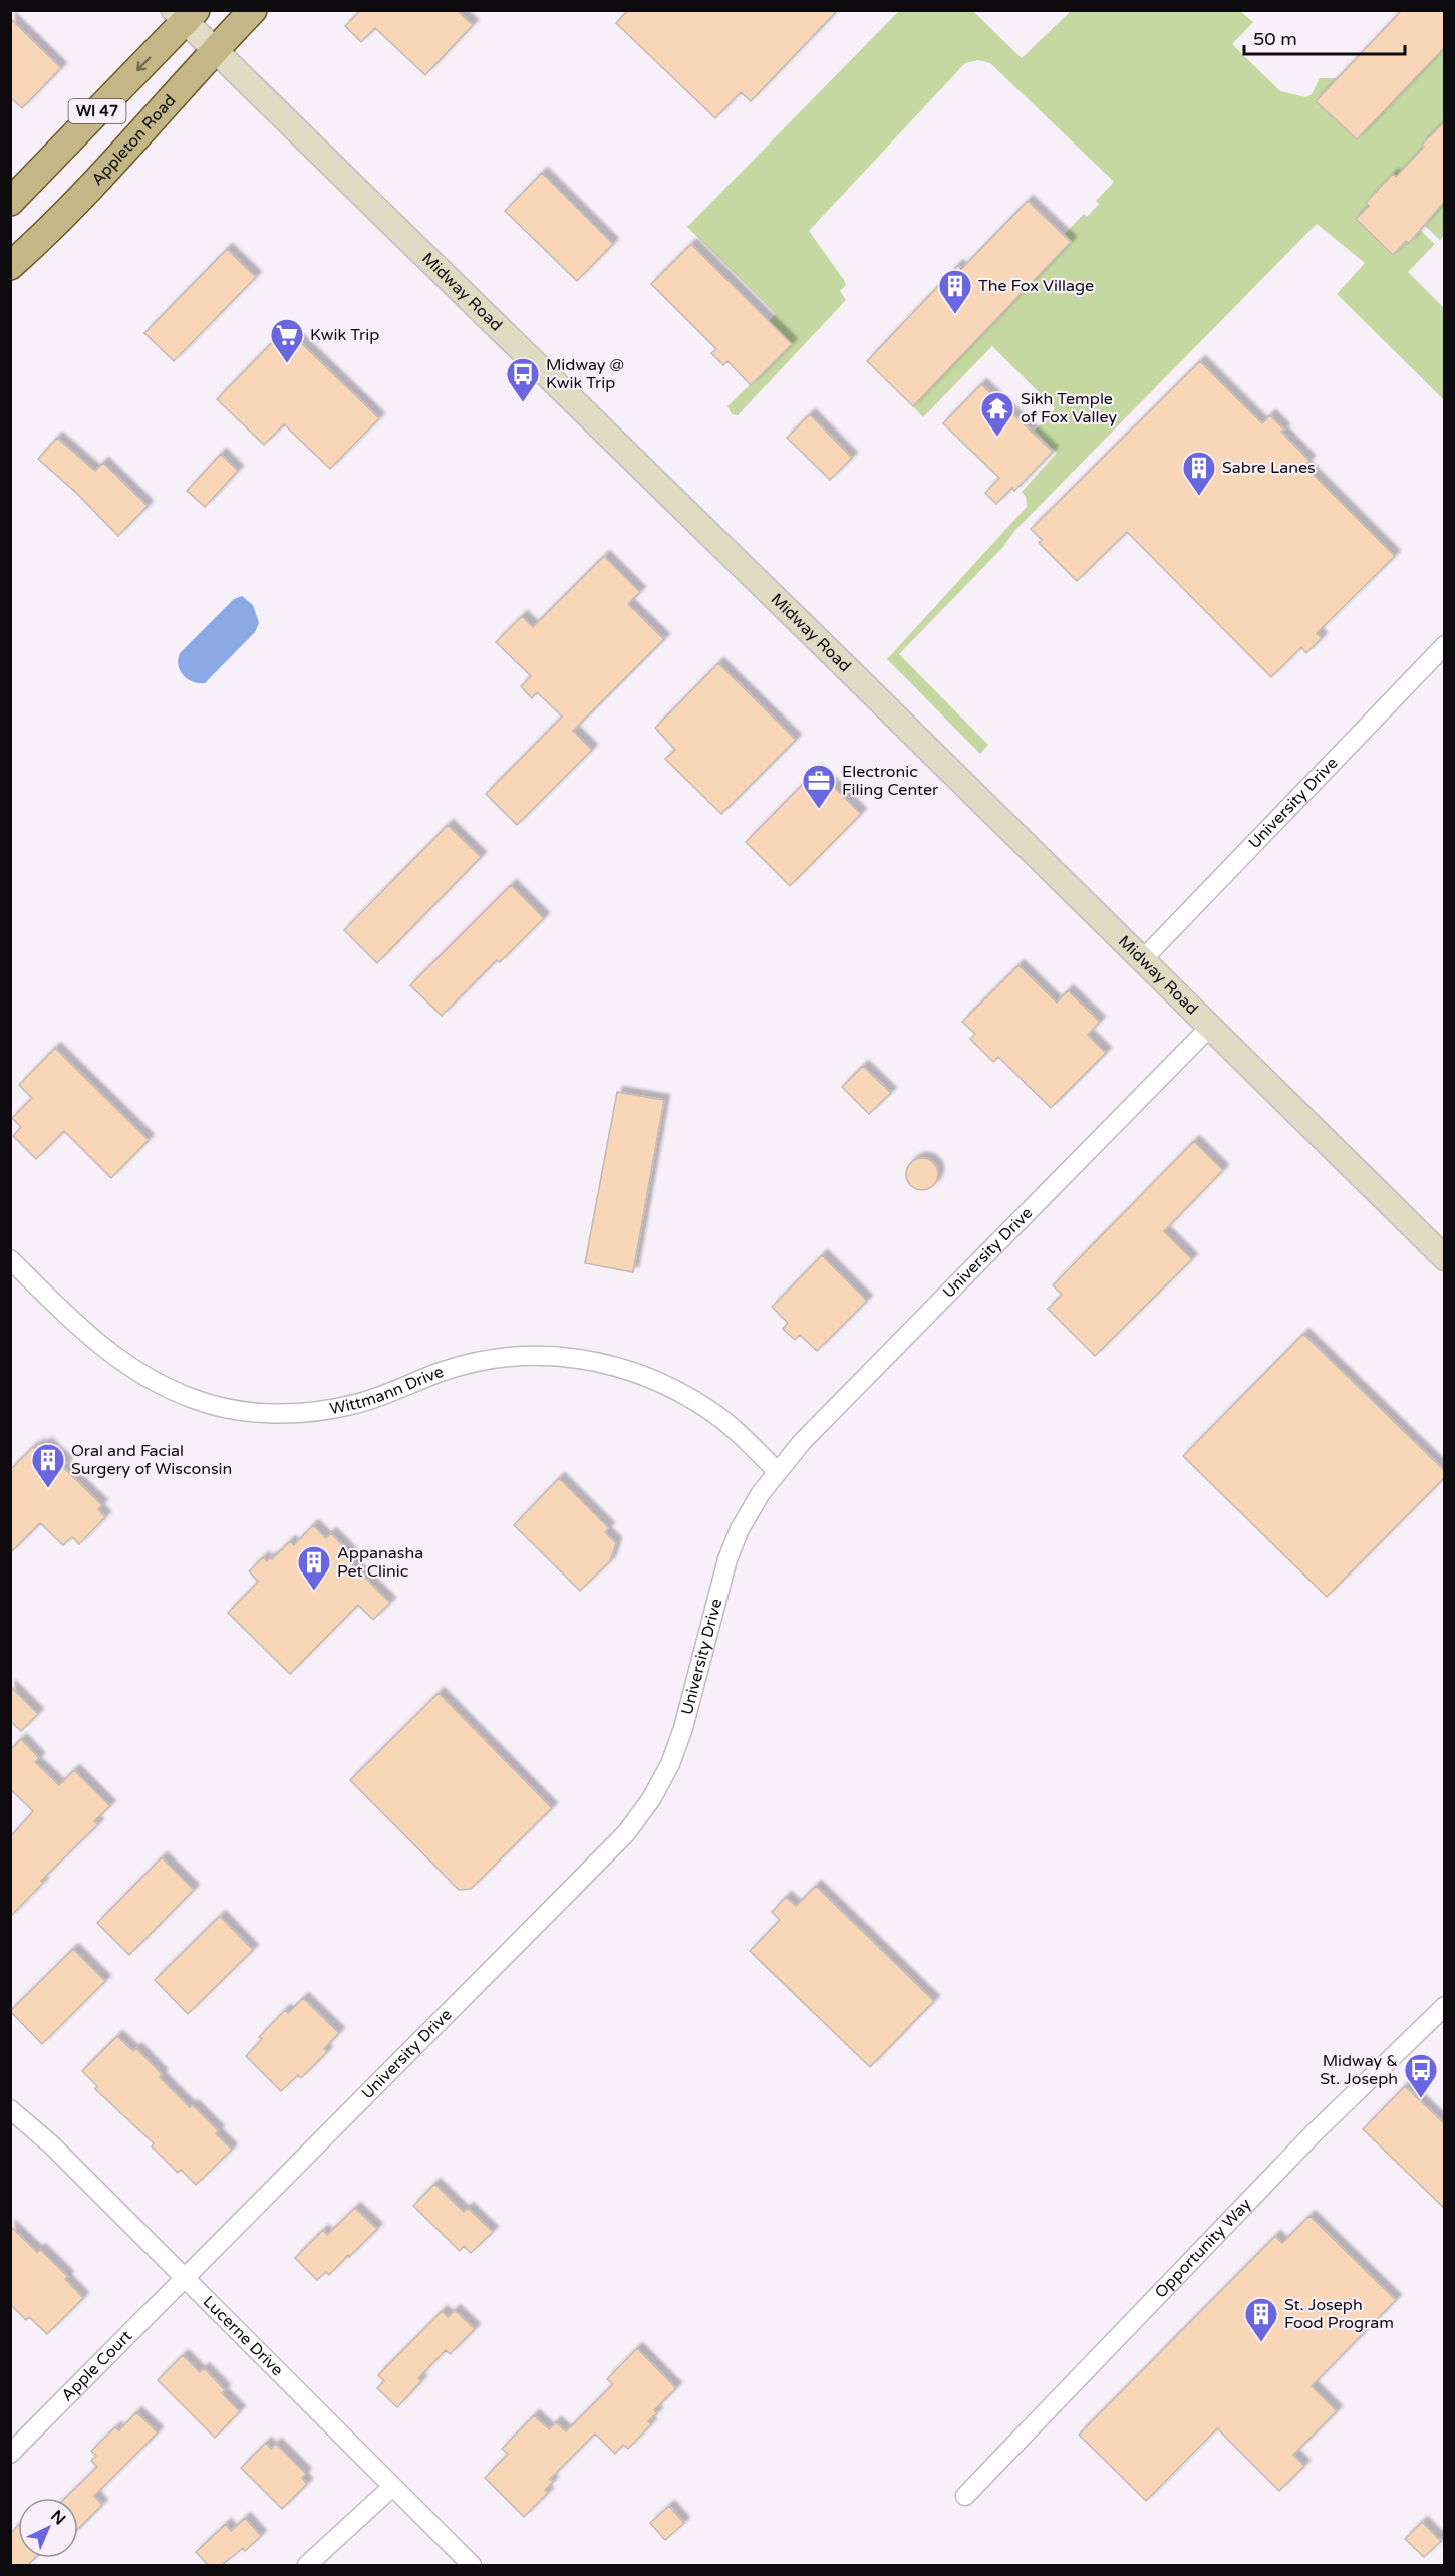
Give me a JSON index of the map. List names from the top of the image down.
{
  "streets": {
    "main road": ["WI 47", "Appleton Road", "Midway Road"],
    "street": [
      "University Drive",
      "Wittmann Drive",
      "Opportunity Way",
      "Lucerne Drive",
      "Apple Court"
    ]
  },
  "crossings": [
    ["WI 47", "Midway Road"],
    ["Appleton Road", "Midway Road"],
    ["Midway Road", "University Drive"],
    ["University Drive", "Wittmann Drive"],
    ["University Drive", "Lucerne Drive"],
    ["University Drive", "Apple Court"],
    ["Lucerne Drive", "Apple Court"]
  ],
  "places": {
    "building": [
      "The Fox Village",
      "Sabre Lanes",
      "Oral and Facial Surgery of Wisconsin",
      "Appanasha Pet Clinic",
      "St. Joseph Food Program"
    ],
    "supermarket": ["Kwik Trip"],
    "bus stop": ["Midway @ Kwik Trip", "Midway & St. Joseph"],
    "temple": ["Sikh Temple of Fox Valley"],
    "office": ["Electronic Filing Center"]
  },
  "scale_bar": "50 m",
  "north": "top right"
}
